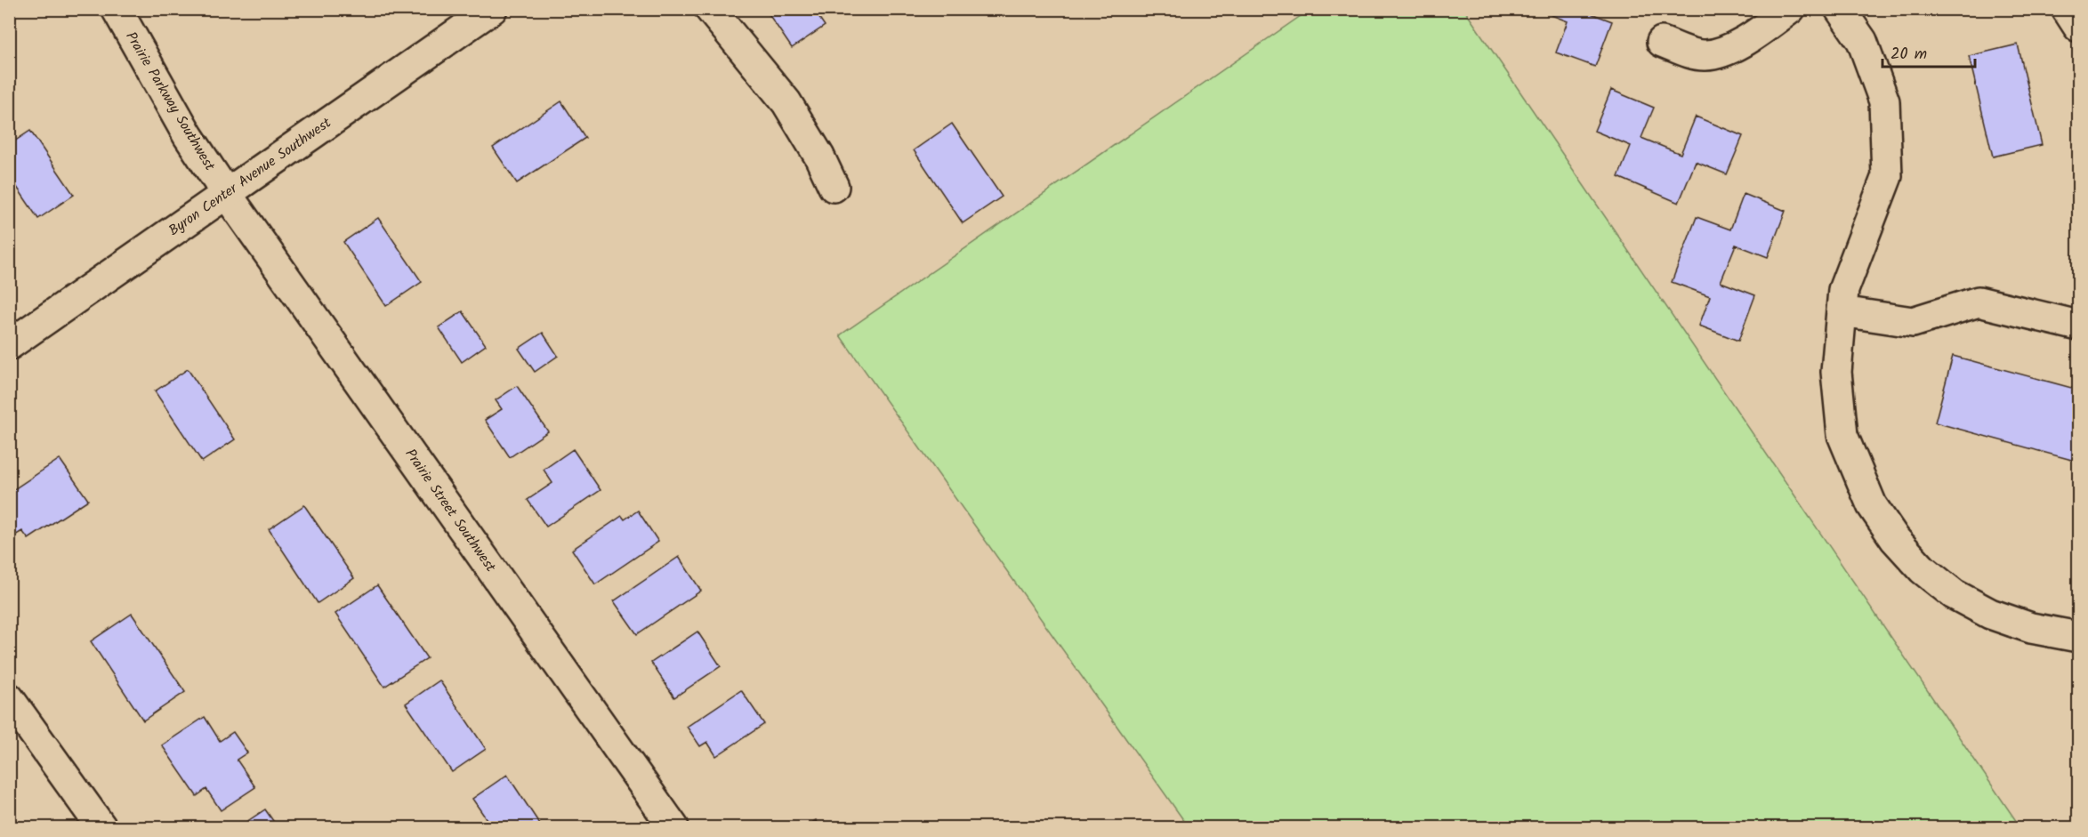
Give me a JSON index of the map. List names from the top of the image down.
{
  "streets": {
    "street": ["Prairie Parkway Southwest", "Byron Center Avenue Southwest", "Prairie Street Southwest"]
  },
  "crossings": [
    ["Prairie Parkway Southwest", "Byron Center Avenue Southwest"],
    ["Prairie Parkway Southwest", "Prairie Street Southwest"],
    ["Byron Center Avenue Southwest", "Prairie Street Southwest"]
  ],
  "scale_bar": "20 m"
}
